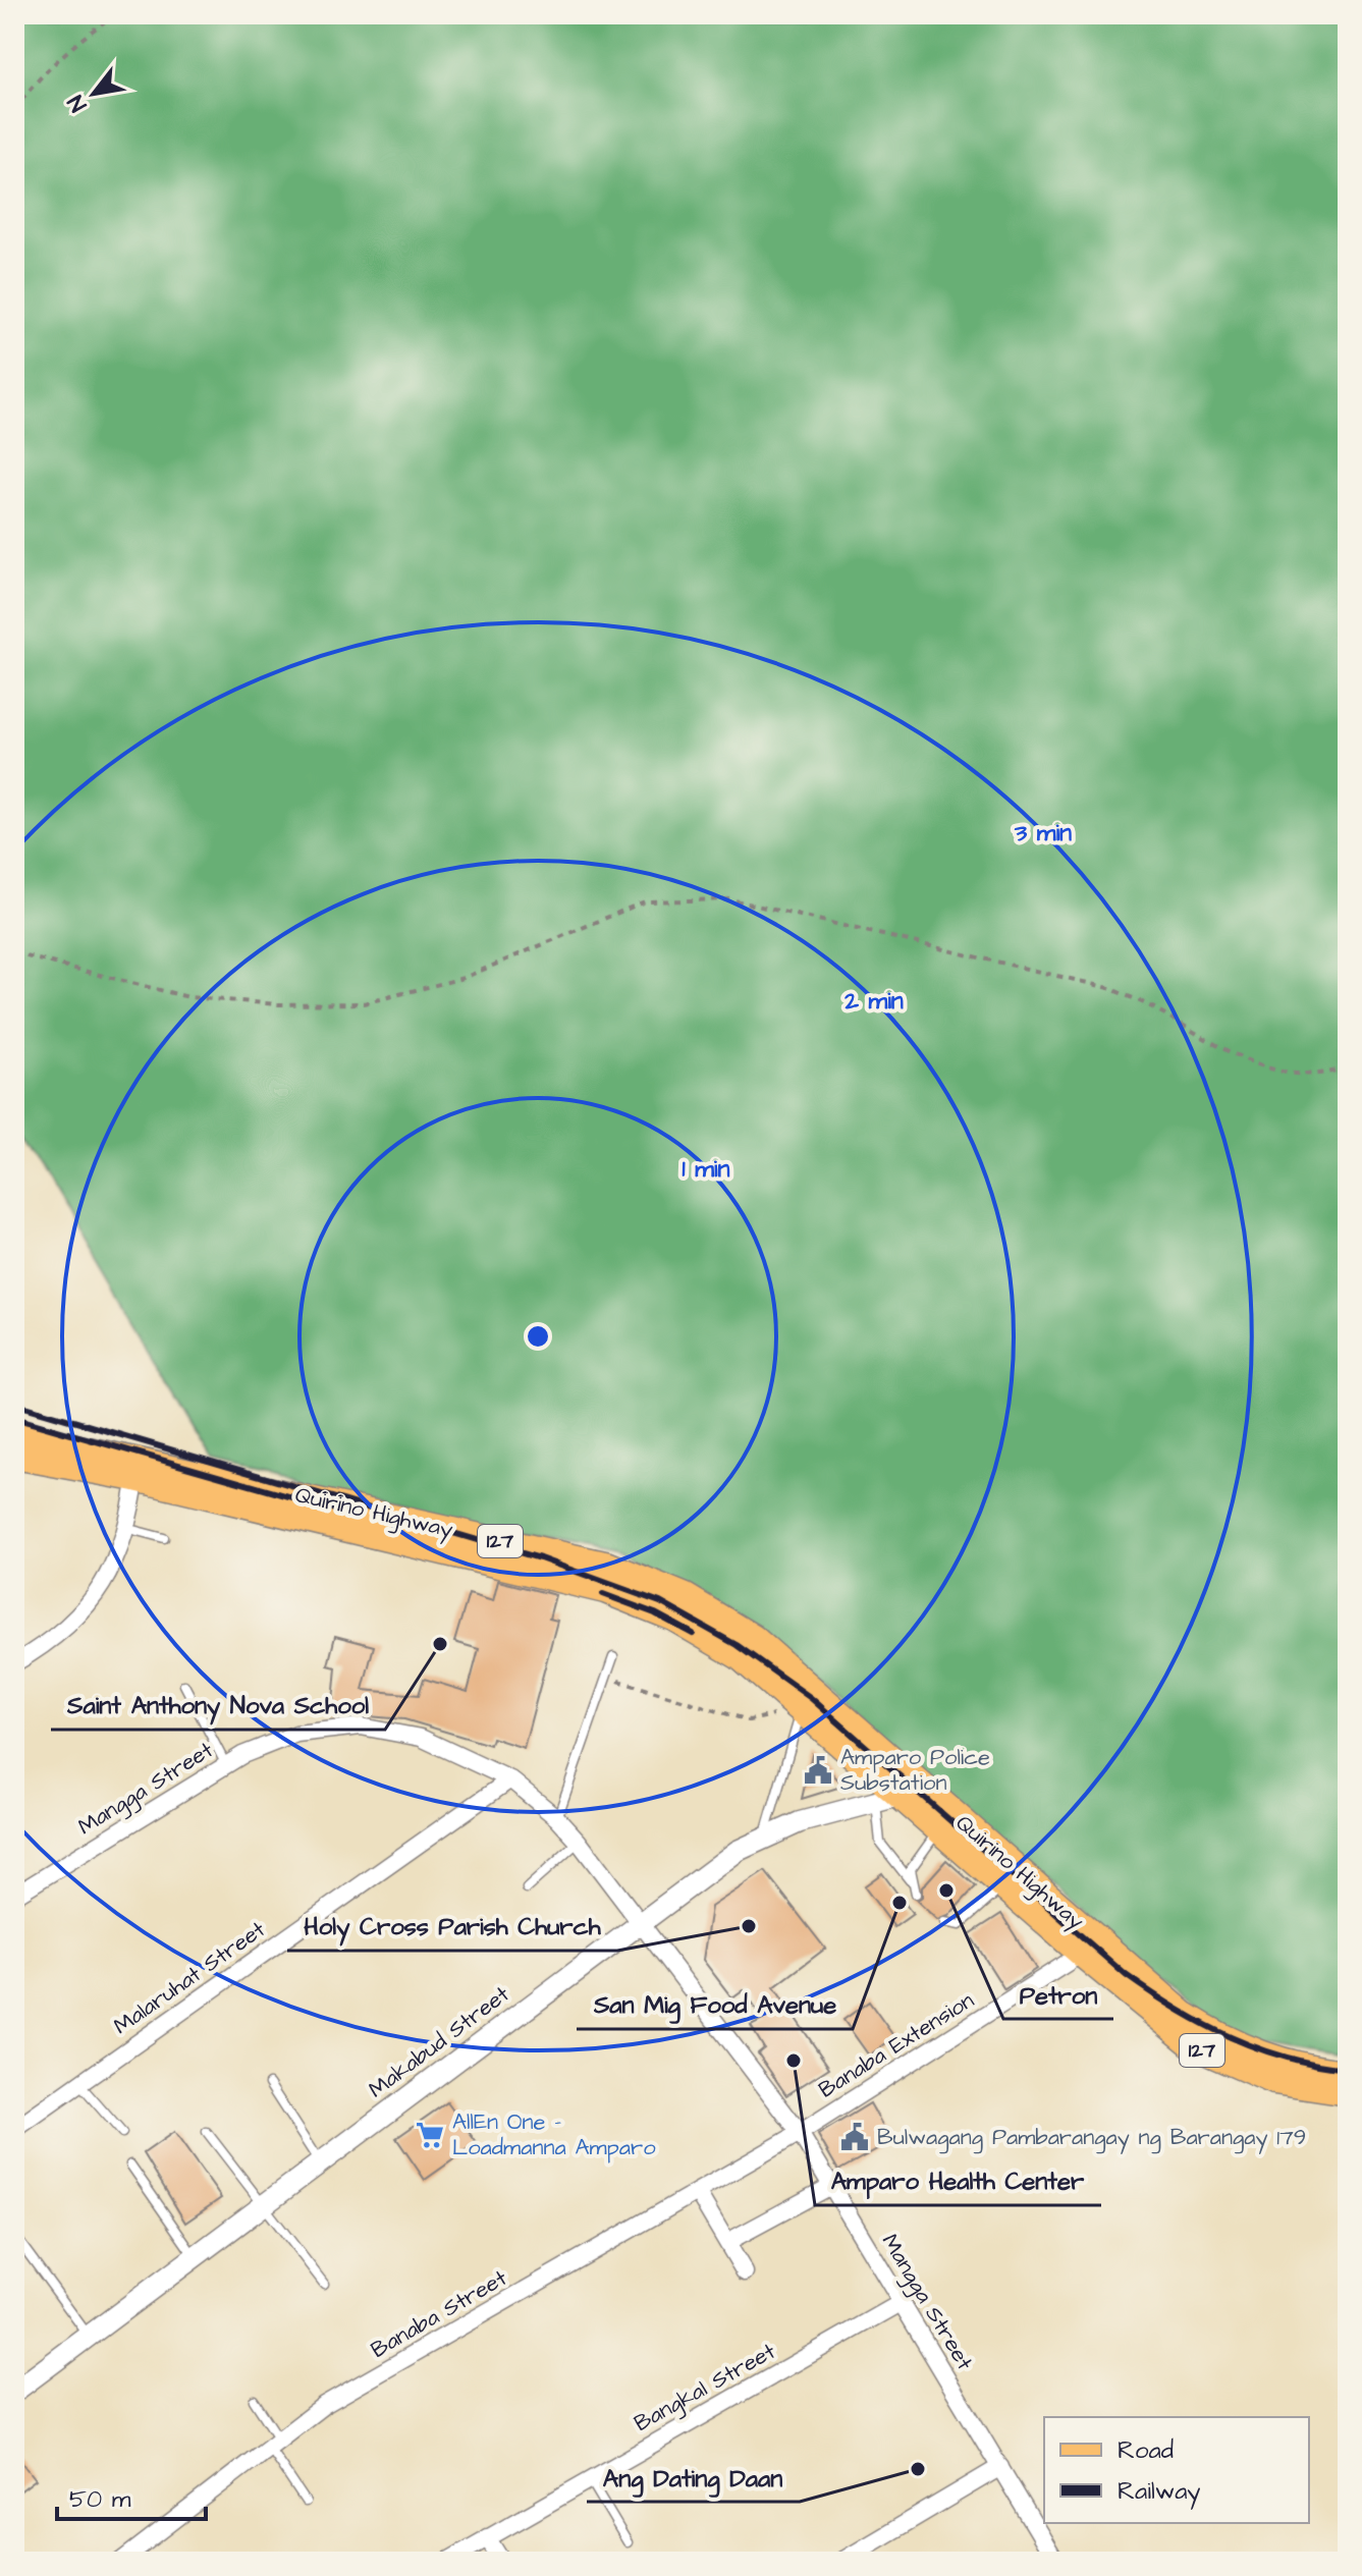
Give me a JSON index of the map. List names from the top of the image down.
{
  "streets": {
    "main road": ["Quirino Highway", "127"],
    "street": [
      "Mangga Street",
      "Malaruhat Street",
      "Makabud Street",
      "Banaba Extension",
      "Banaba Street",
      "Bangkal Street"
    ]
  },
  "crossings": [
    ["Quirino Highway", "Makabud Street"],
    ["Quirino Highway", "Banaba Extension"],
    ["Mangga Street", "Malaruhat Street"],
    ["Mangga Street", "Makabud Street"],
    ["Mangga Street", "Banaba Extension"],
    ["Mangga Street", "Banaba Street"],
    ["Mangga Street", "Bangkal Street"],
    ["Banaba Extension", "Banaba Street"]
  ],
  "places": {
    "other": [
      "Saint Anthony Nova School",
      "Petron",
      "San Mig Food Avenue",
      "Holy Cross Parish Church",
      "Amparo Health Center",
      "Ang Dating Daan"
    ],
    "public building": ["Amparo Police Substation", "Bulwagang Pambarangay ng Barangay 179"],
    "supermarket": ["AllEn One - Loadmanna Amparo"]
  },
  "legend": ["Road", "Railway"],
  "scale_bar": "50 m",
  "north": "bottom left",
  "rings": ["3 min", "2 min", "1 min"]
}
